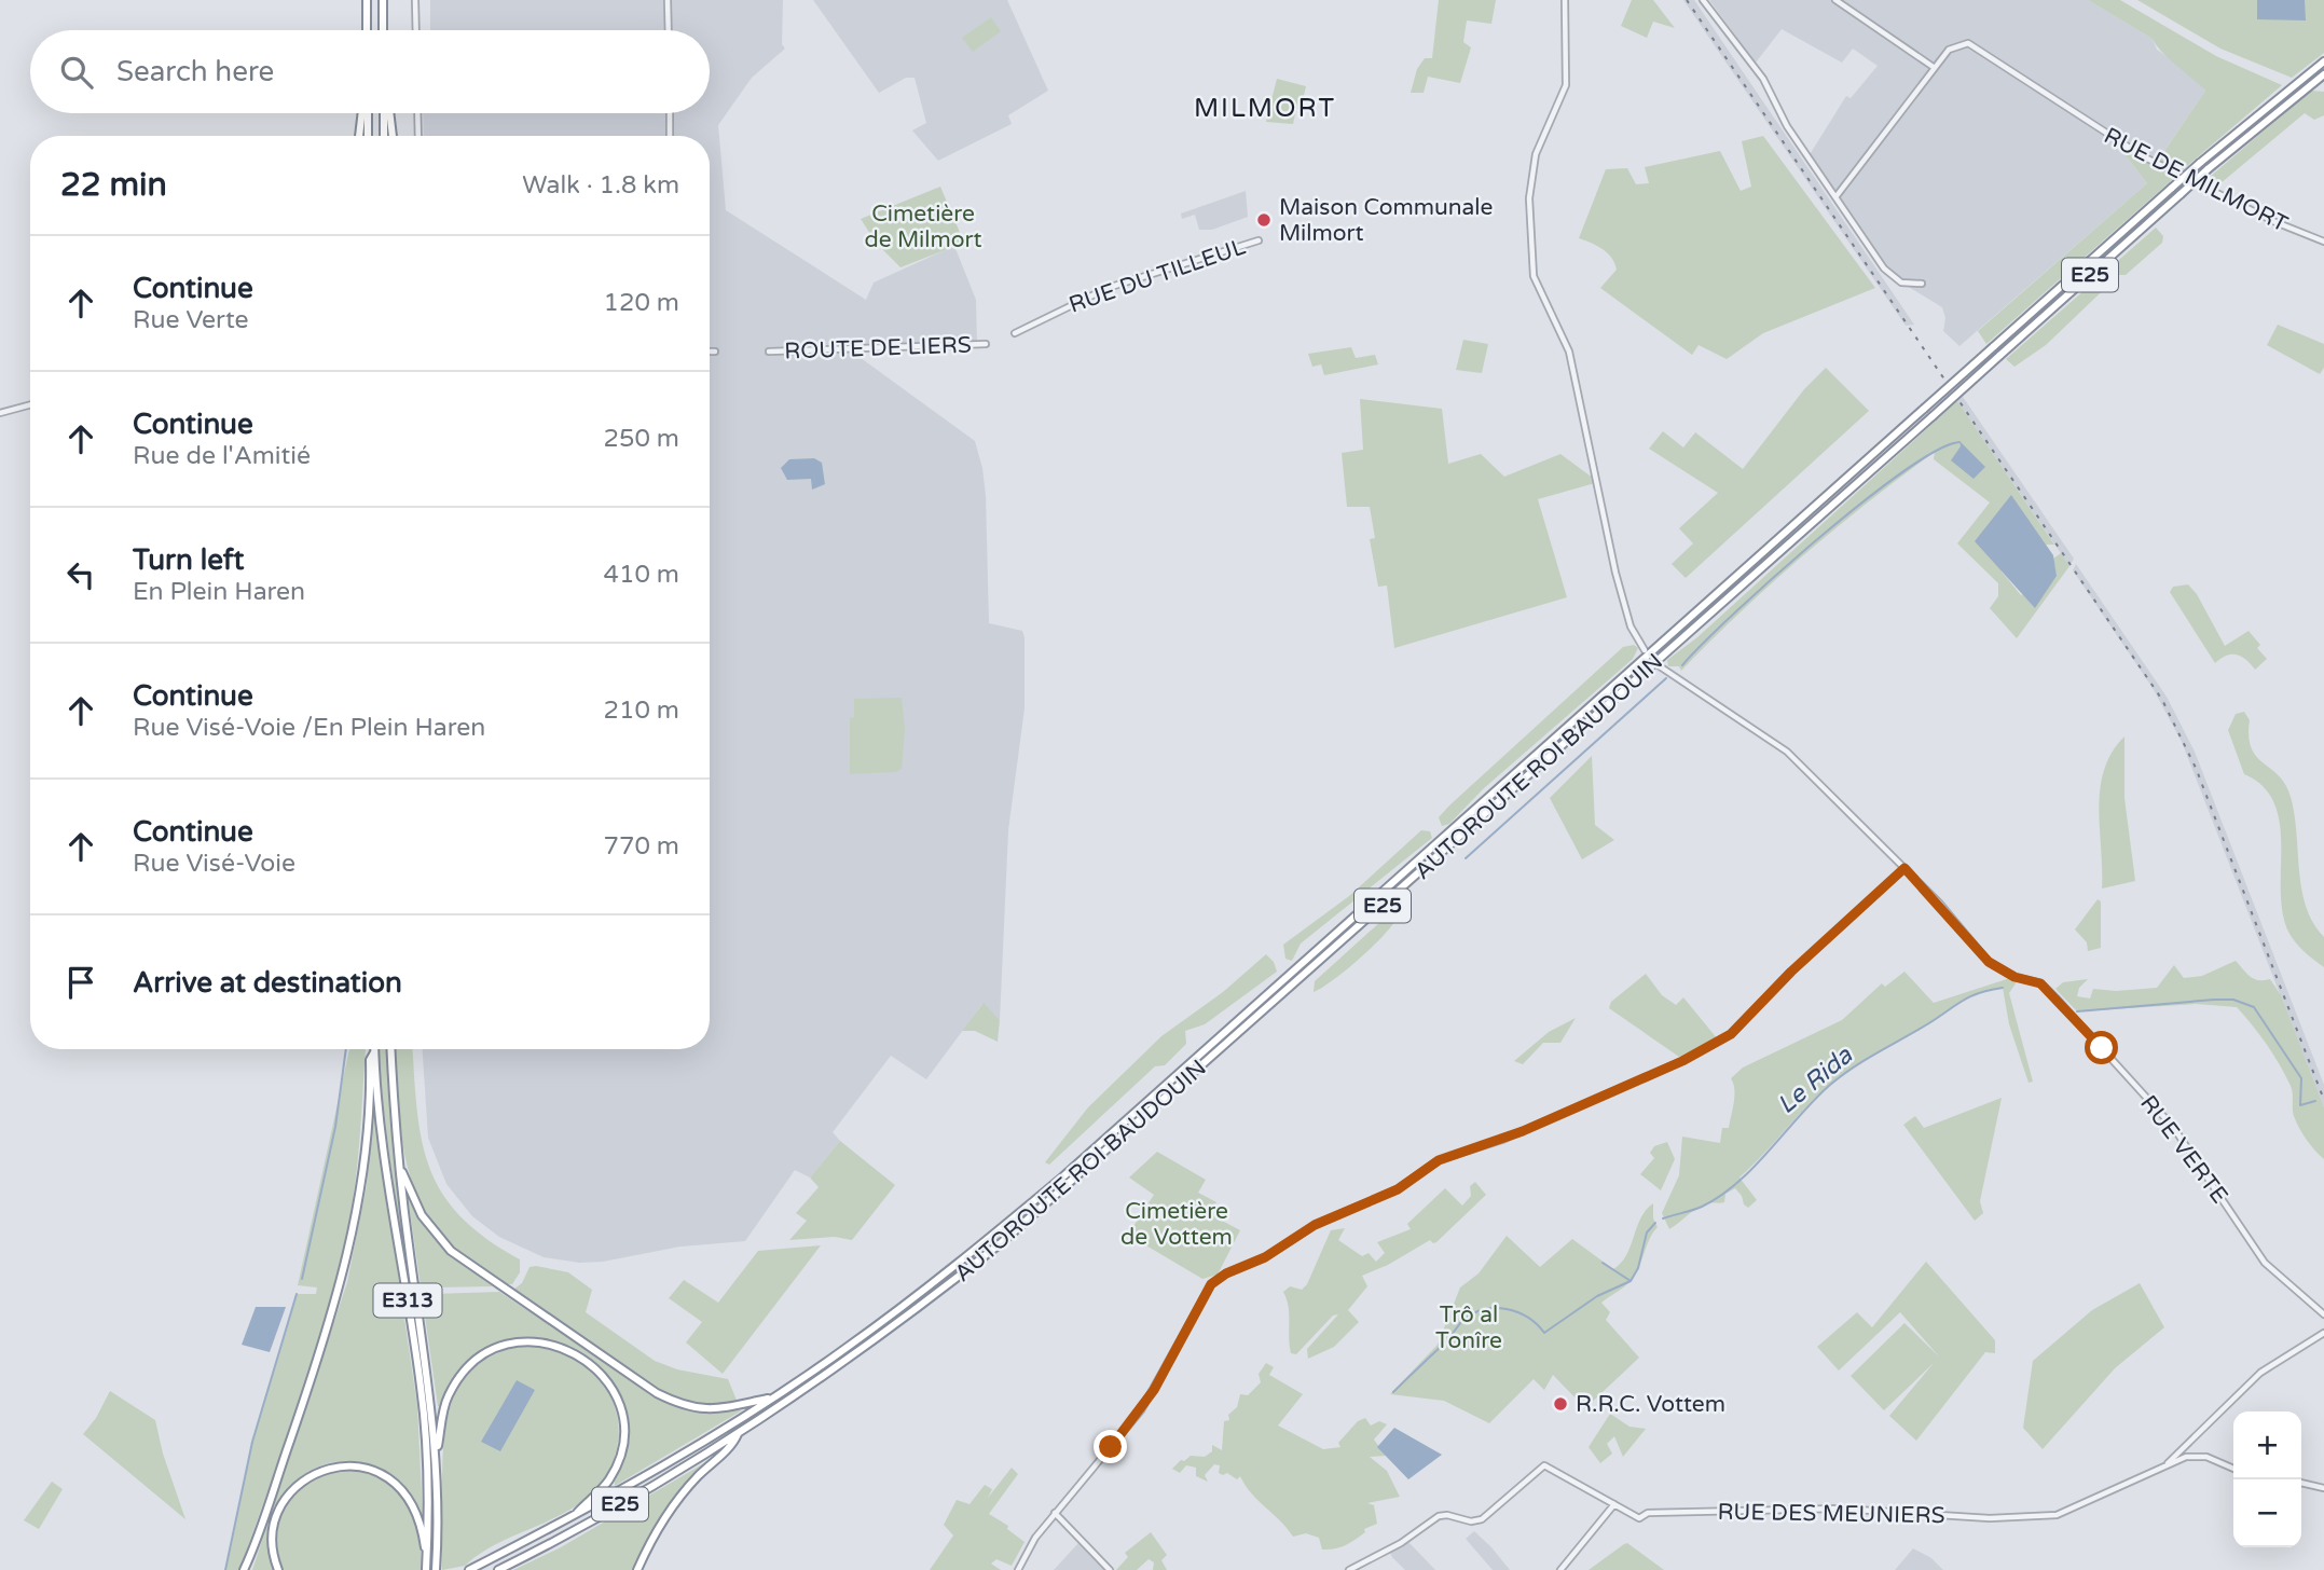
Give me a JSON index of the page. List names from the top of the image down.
{
  "streets": {
    "highway": ["E25", "AUTOROUTE ROI BAUDOUIN", "E313"],
    "street": [
      "RUE DE MILMORT",
      "RUE DU TILLEUL",
      "ROUTE DE LIERS",
      "RUE VERTE",
      "RUE DES MEUNIERS"
    ]
  },
  "crossings": [
    ["E25", "AUTOROUTE ROI BAUDOUIN"]
  ],
  "districts": ["MILMORT"],
  "water": ["Le Rida"],
  "parks": ["Cimetière de Milmort", "Cimetière de Vottem", "Trô al Tonîre"],
  "places": ["Maison Communale Milmort", "R.R.C. Vottem"],
  "page": {
    "search": "Search here",
    "heading": ["22 min", "Walk · 1.8 km"],
    "list": [
      ["Continue", "Rue Verte", "120 m"],
      ["Continue", "Rue de l'Amitié", "250 m"],
      ["Turn left", "En Plein Haren", "410 m"],
      ["Continue", "Rue Visé-Voie /En Plein Haren", "210 m"],
      ["Continue", "Rue Visé-Voie", "770 m"],
      "Arrive at destination"
    ],
    "map_buttons": ["+", "−"]
  }
}
